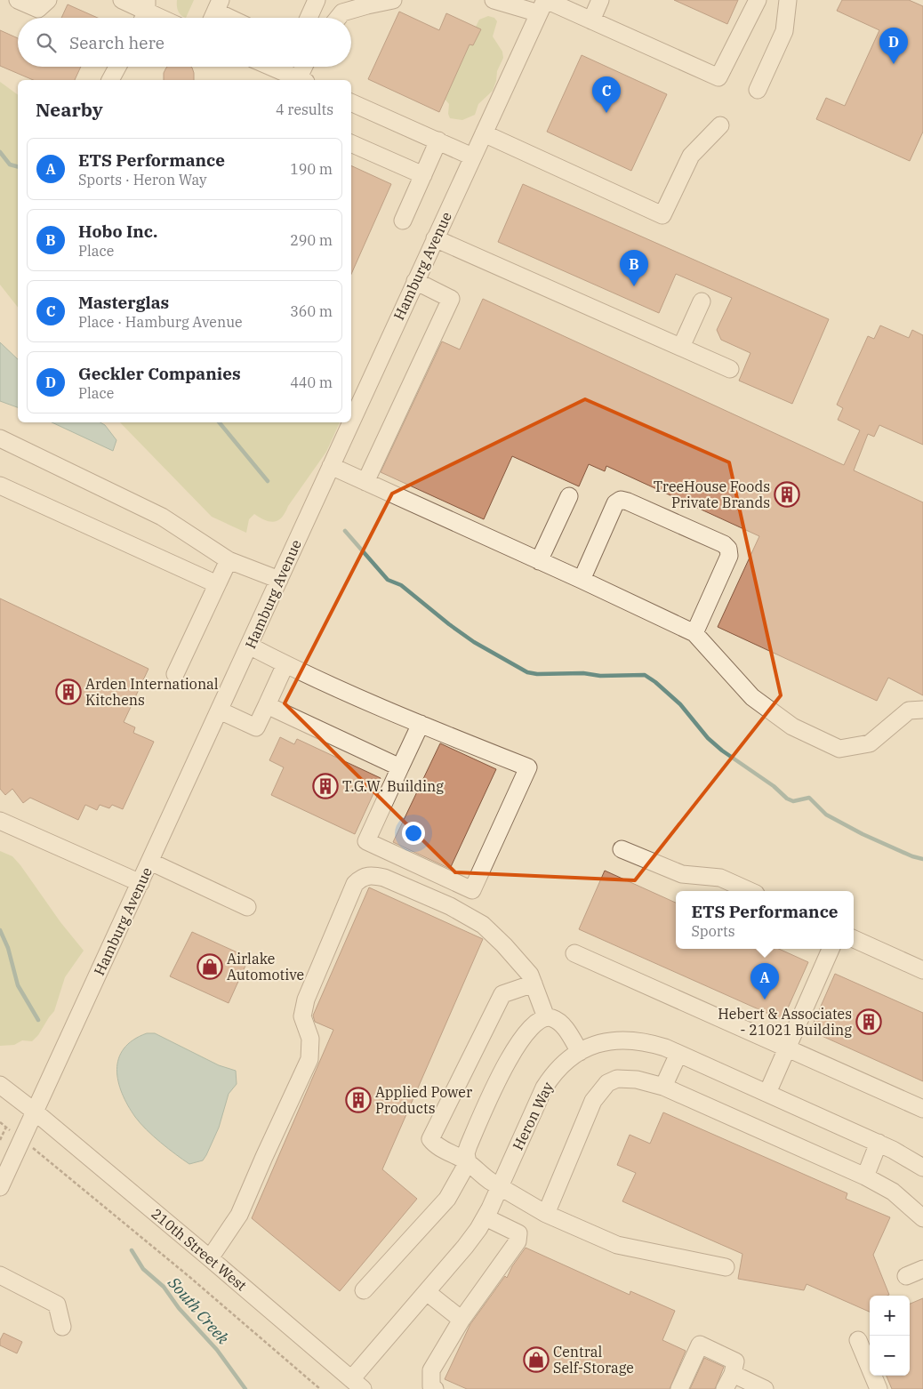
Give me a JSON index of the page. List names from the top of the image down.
{
  "streets": {
    "street": ["Hamburg Avenue", "Heron Way", "210th Street West"]
  },
  "crossings": [
    ["Hamburg Avenue", "210th Street West"],
    ["Heron Way", "210th Street West"]
  ],
  "water": ["South Creek"],
  "places": {
    "building": [
      "TreeHouse Foods Private Brands",
      "Arden International Kitchens",
      "T.G.W. Building",
      "Hebert & Associates - 21021 Building",
      "Applied Power Products"
    ],
    "shop": ["Airlake Automotive", "Central Self-Storage"]
  },
  "page": {
    "search": "Search here",
    "pins": [
      "D",
      "C",
      "B",
      "A"
    ],
    "heading": ["Nearby", "4 results"],
    "list": [
      {
        "mark": "A",
        "name": "ETS Performance",
        "note": "Sports · Heron Way",
        "value": "190 m"
      },
      {
        "mark": "B",
        "name": "Hobo Inc.",
        "note": "Place",
        "value": "290 m"
      },
      {
        "mark": "C",
        "name": "Masterglas",
        "note": "Place · Hamburg Avenue",
        "value": "360 m"
      },
      {
        "mark": "D",
        "name": "Geckler Companies",
        "note": "Place",
        "value": "440 m"
      }
    ],
    "popup": ["ETS Performance", "Sports"],
    "map_buttons": ["+", "−"]
  }
}
